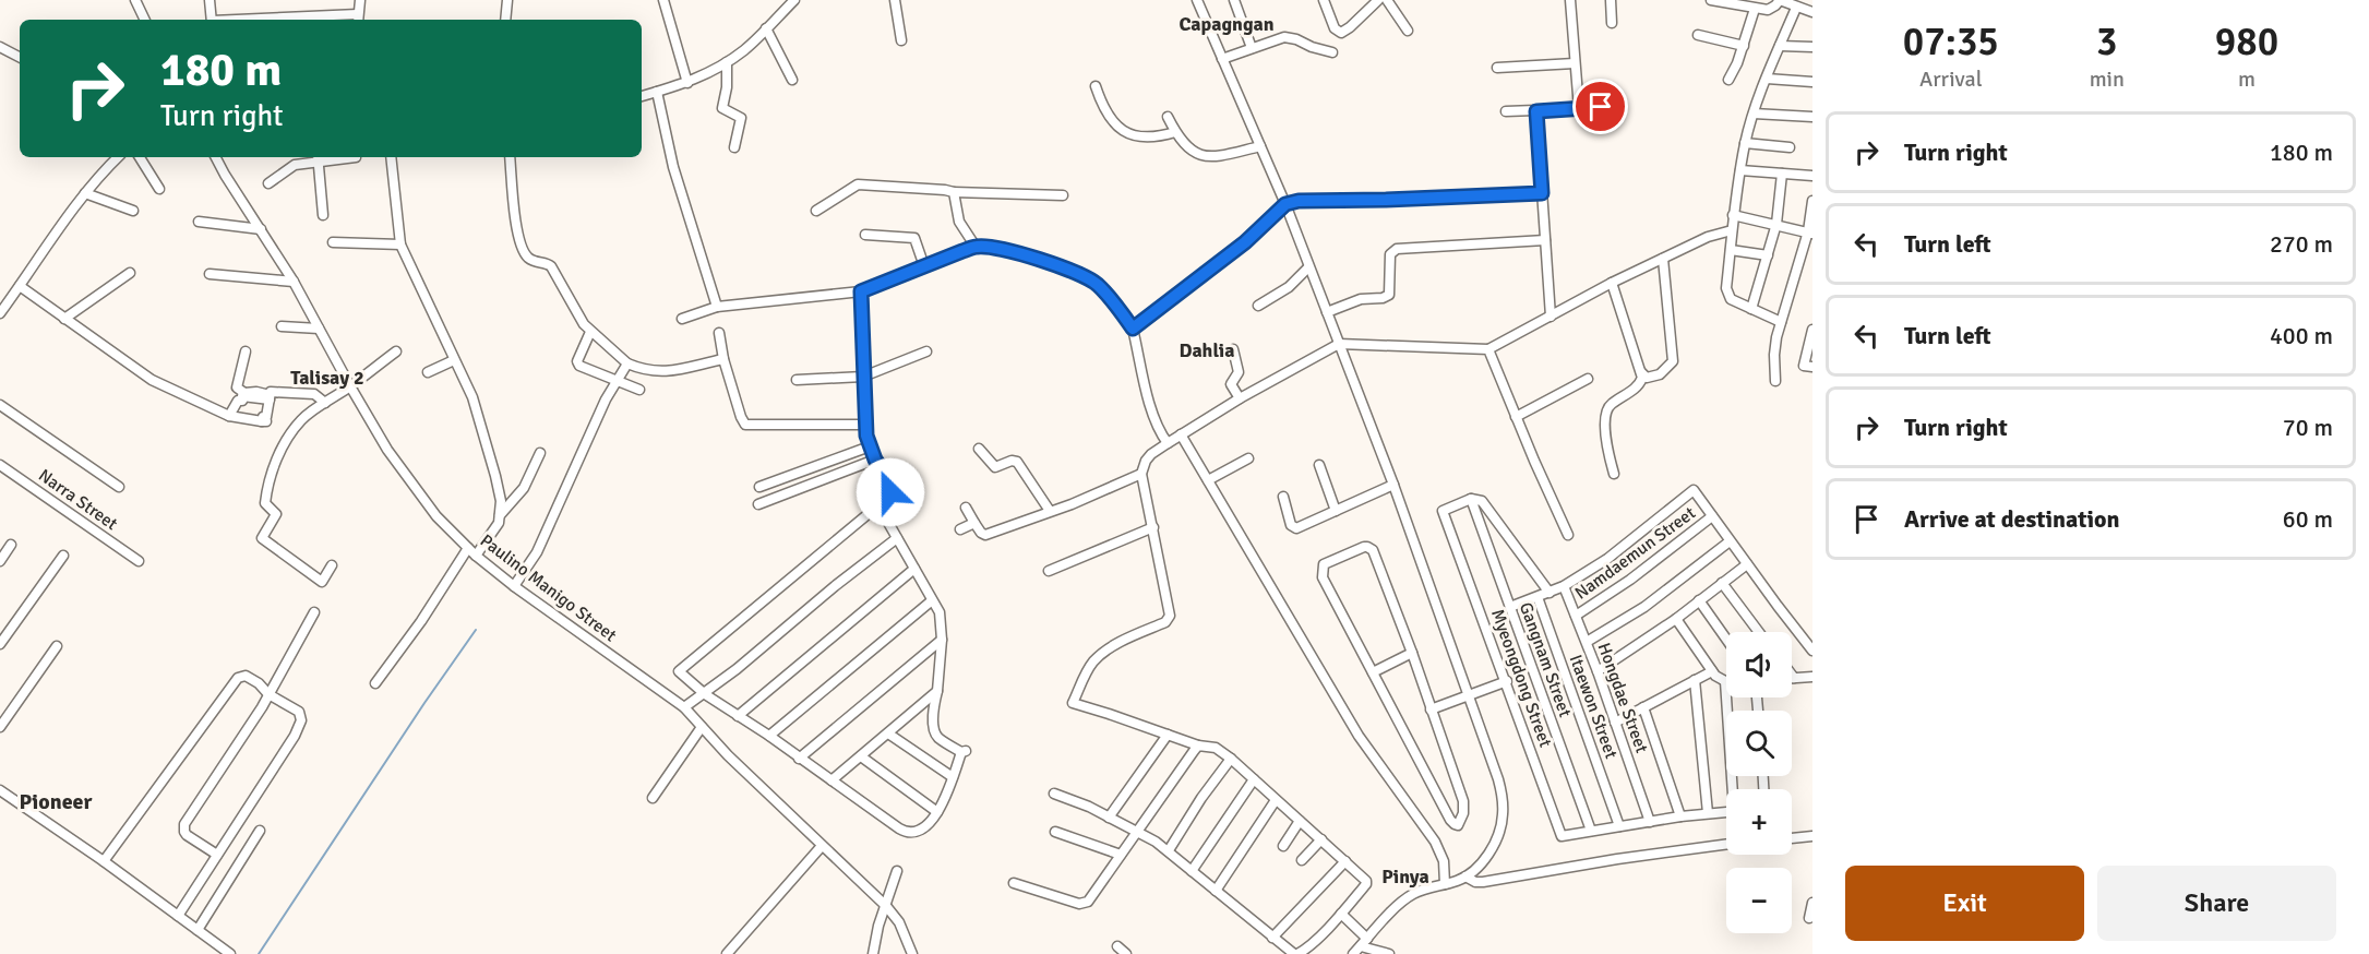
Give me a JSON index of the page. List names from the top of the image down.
{
  "streets": {
    "street": [
      "Narra Street",
      "Namdaemun Street",
      "Paulino Manigo Street",
      "Gangnam Street",
      "Myeongdong Street",
      "Hongdae Street",
      "Itaewon Street"
    ]
  },
  "crossings": [
    ["Namdaemun Street", "Hongdae Street"],
    ["Gangnam Street", "Myeongdong Street"],
    ["Myeongdong Street", "Hongdae Street"],
    ["Myeongdong Street", "Itaewon Street"]
  ],
  "districts": [
    "Capagngan",
    "Dahlia",
    "Talisay 2",
    "Pioneer",
    "Pinya"
  ],
  "page": {
    "eta": [
      "07:35",
      "Arrival",
      "3",
      "min",
      "980",
      "m"
    ],
    "turn": ["180 m", "Turn right"],
    "list": [
      {
        "name": "Turn right",
        "value": "180 m"
      },
      {
        "name": "Turn left",
        "value": "270 m"
      },
      {
        "name": "Turn left",
        "value": "400 m"
      },
      {
        "name": "Turn right",
        "value": "70 m"
      },
      {
        "name": "Arrive at destination",
        "value": "60 m"
      }
    ],
    "map_buttons": ["+", "−"],
    "buttons": ["Exit", "Share"]
  }
}
